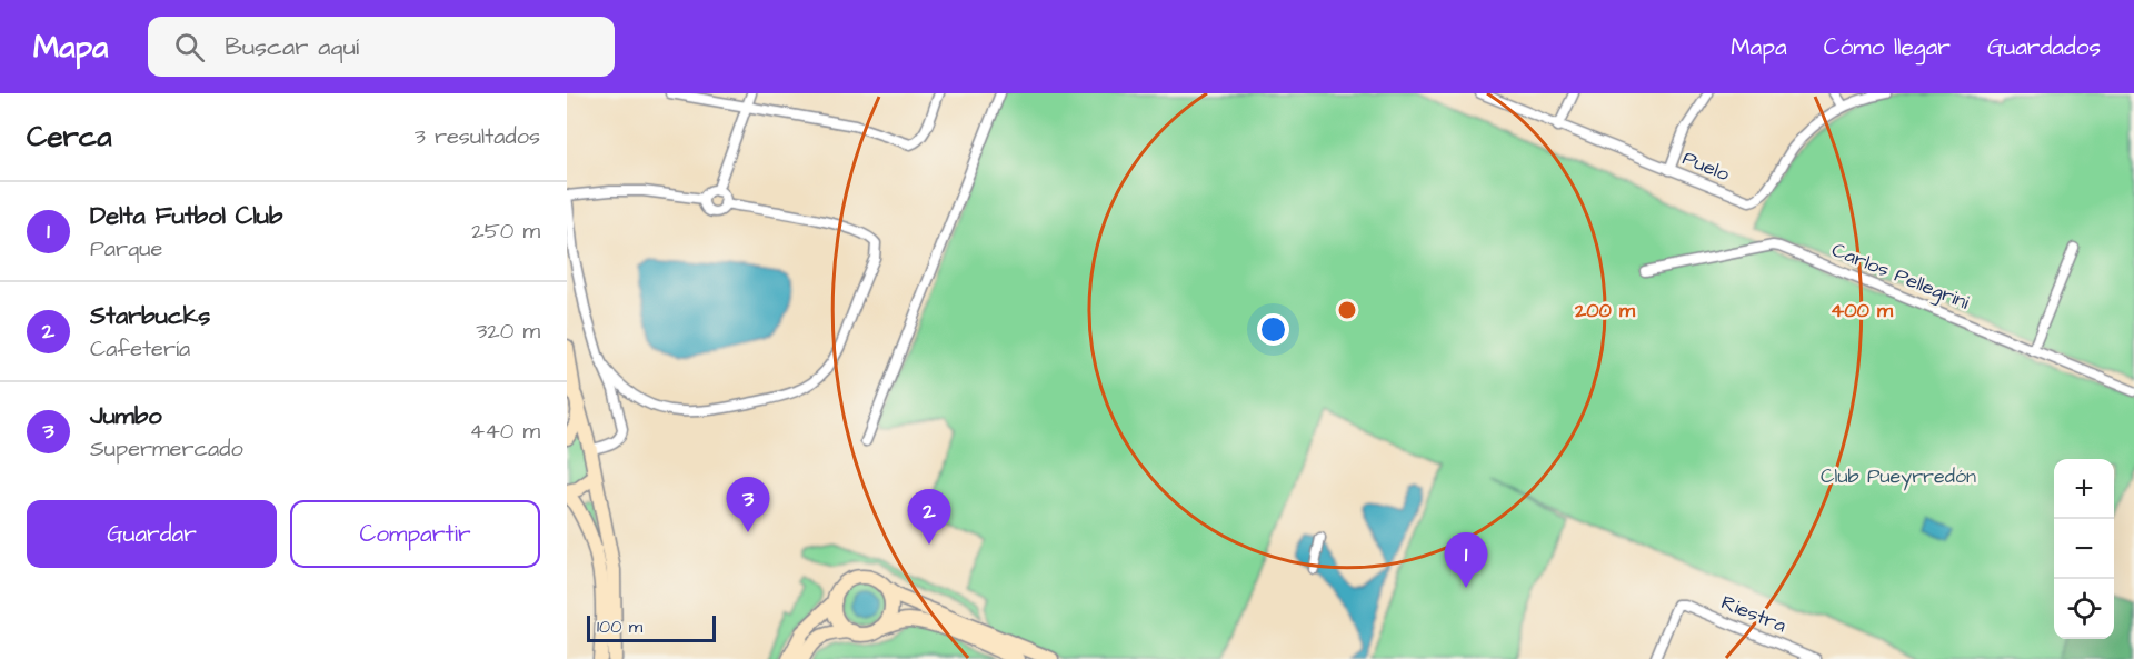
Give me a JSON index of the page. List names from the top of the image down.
{
  "streets": {
    "street": ["Puelo", "Carlos Pellegrini", "Riestra"]
  },
  "parks": ["Club Pueyrredón"],
  "scale_bar": "100 m",
  "page": {
    "header": "Mapa",
    "search": "Buscar aquí",
    "nav": ["Mapa", "Cómo llegar", "Guardados"],
    "heading": ["Cerca", "3 resultados"],
    "list": [
      {
        "mark": "1",
        "name": "Delta Futbol Club",
        "note": "Parque",
        "value": "250 m"
      },
      {
        "mark": "2",
        "name": "Starbucks",
        "note": "Cafetería",
        "value": "320 m"
      },
      {
        "mark": "3",
        "name": "Jumbo",
        "note": "Supermercado",
        "value": "440 m"
      }
    ],
    "map_buttons": ["+", "−"],
    "pins": ["3", "2", "1"],
    "buttons": ["Guardar", "Compartir"],
    "scale": "100 m"
  },
  "rings": ["200 m", "400 m"]
}
